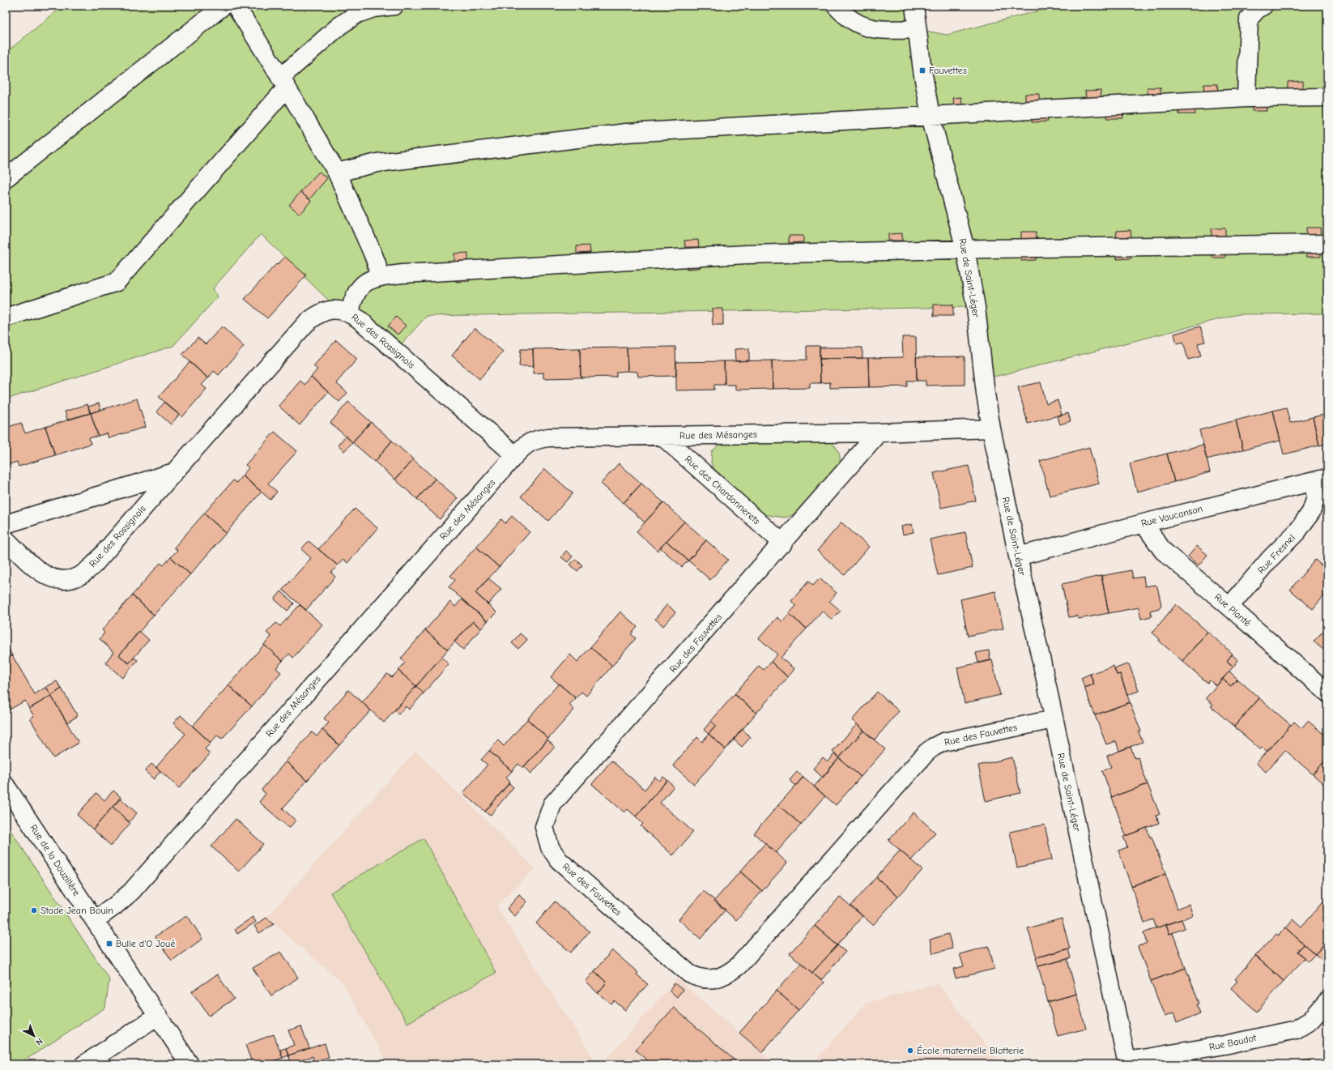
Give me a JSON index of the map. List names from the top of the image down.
{
  "streets": {
    "street": [
      "Rue de Saint-Léger",
      "Rue des Rossignols",
      "Rue des Mésanges",
      "Rue des Chardonnerets",
      "Rue Vaucanson",
      "Rue Fresnel",
      "Rue Planté",
      "Rue des Fauvettes",
      "Rue de la Douzillère",
      "Rue Baudot"
    ]
  },
  "crossings": [
    ["Rue de Saint-Léger", "Rue des Mésanges"],
    ["Rue de Saint-Léger", "Rue Vaucanson"],
    ["Rue de Saint-Léger", "Rue des Fauvettes"],
    ["Rue de Saint-Léger", "Rue Baudot"],
    ["Rue des Rossignols", "Rue des Mésanges"],
    ["Rue des Mésanges", "Rue des Chardonnerets"],
    ["Rue des Mésanges", "Rue des Fauvettes"],
    ["Rue des Mésanges", "Rue de la Douzillère"],
    ["Rue des Chardonnerets", "Rue des Fauvettes"],
    ["Rue Vaucanson", "Rue Fresnel"],
    ["Rue Vaucanson", "Rue Planté"],
    ["Rue Fresnel", "Rue Planté"]
  ],
  "places": {
    "transit": ["Fauvettes", "Bulle d'O Joué"],
    "other": ["Stade Jean Bouin", "École maternelle Blotterie"]
  },
  "north": "bottom right"
}
